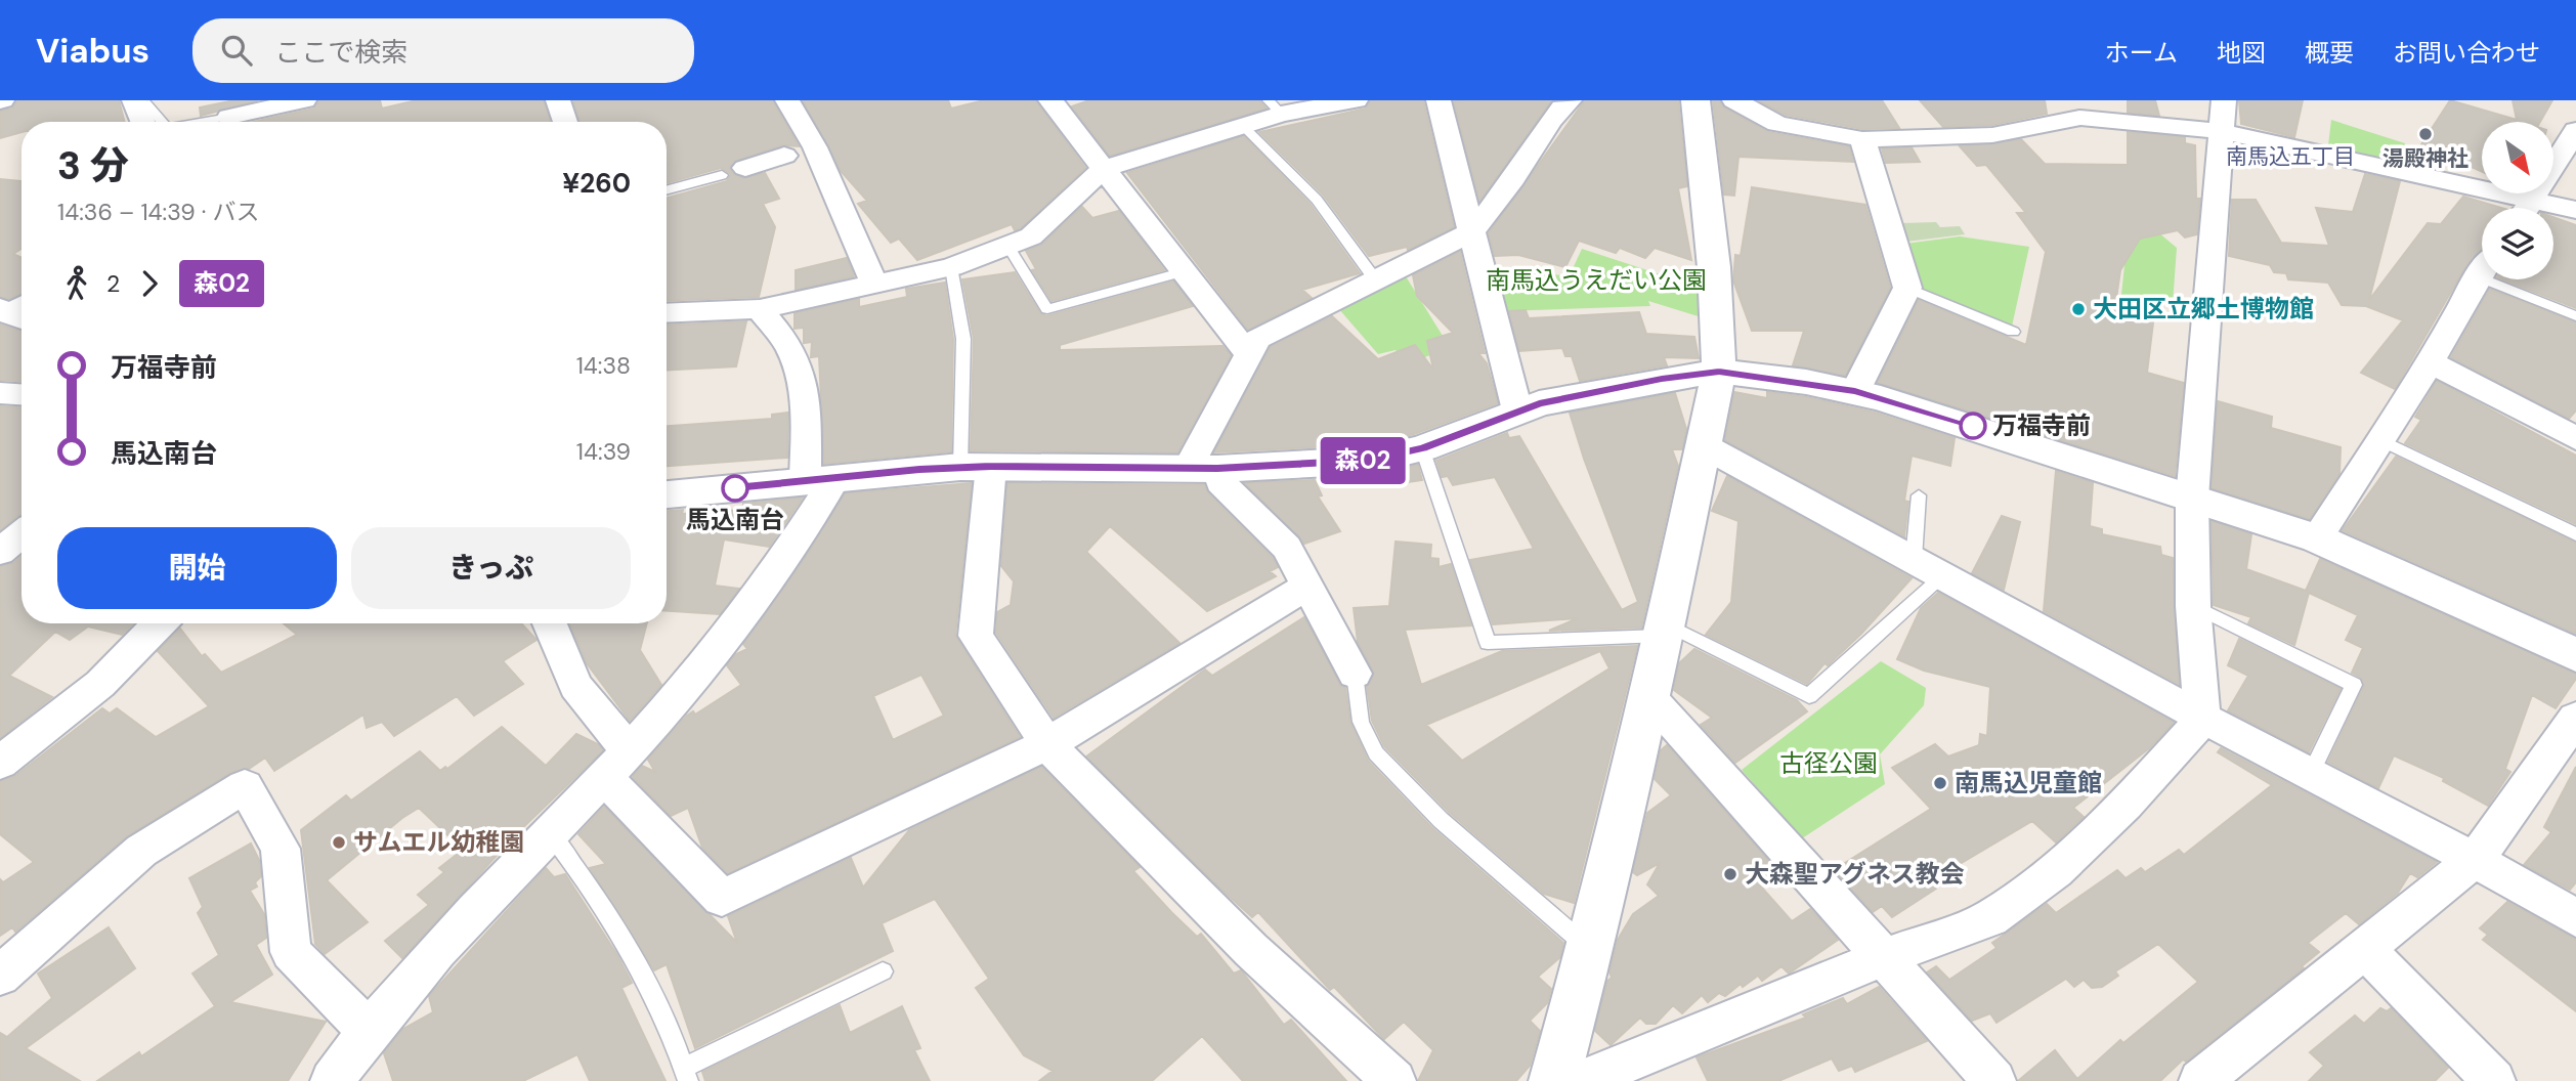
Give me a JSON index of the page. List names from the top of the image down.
{
  "districts": ["南馬込五丁目"],
  "parks": ["南馬込うえだい公園", "古径公園"],
  "places": [
    "湯殿神社",
    "大田区立郷土博物館",
    "万福寺前",
    "馬込南台",
    "南馬込児童館",
    "サムエル幼稚園",
    "大森聖アグネス教会"
  ],
  "lines": ["bus line 森02"],
  "north": "bottom right",
  "page": {
    "header": "Viabus",
    "search": "ここで検索",
    "nav": [
      "ホーム",
      "地図",
      "概要",
      "お問い合わせ"
    ],
    "on_map": "森02",
    "heading": ["3 分", "14:36 – 14:39 · バス", "¥260"],
    "legs": ["2", "森02"],
    "list": [
      {
        "name": "万福寺前",
        "value": "14:38"
      },
      {
        "name": "馬込南台",
        "value": "14:39"
      }
    ],
    "buttons": ["開始", "きっぷ"]
  }
}
